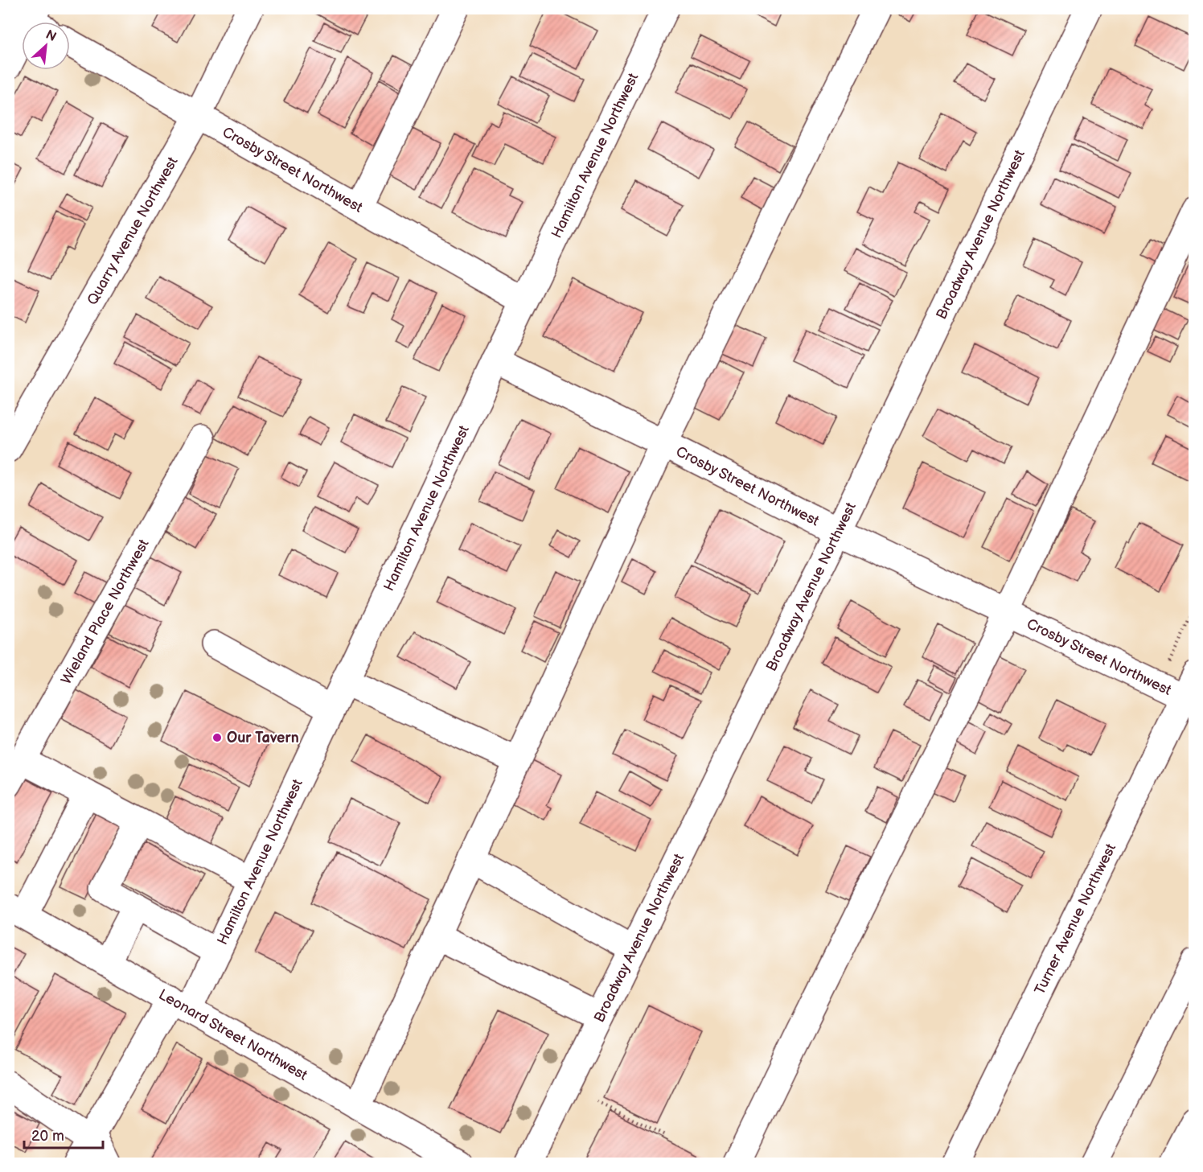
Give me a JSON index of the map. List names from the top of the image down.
{
  "streets": {
    "main road": [
      "Hamilton Avenue Northwest",
      "Crosby Street Northwest",
      "Quarry Avenue Northwest",
      "Broadway Avenue Northwest",
      "Wieland Place Northwest",
      "Turner Avenue Northwest",
      "Leonard Street Northwest"
    ]
  },
  "crossings": [
    ["Hamilton Avenue Northwest", "Crosby Street Northwest"],
    ["Hamilton Avenue Northwest", "Leonard Street Northwest"],
    ["Crosby Street Northwest", "Quarry Avenue Northwest"],
    ["Crosby Street Northwest", "Broadway Avenue Northwest"],
    ["Crosby Street Northwest", "Turner Avenue Northwest"]
  ],
  "places": ["Our Tavern"],
  "scale_bar": "20 m",
  "north": "top right"
}
